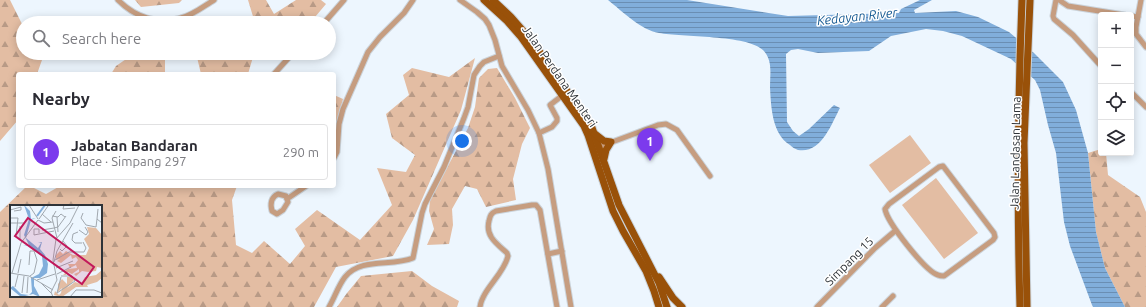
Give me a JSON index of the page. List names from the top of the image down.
{
  "streets": {
    "main road": ["Jalan Perdana Menteri", "Jalan Landasan Lama"],
    "street": ["Simpang 15"]
  },
  "water": ["Kedayan River"],
  "page": {
    "map_buttons": ["+", "−"],
    "search": "Search here",
    "heading": "Nearby",
    "list": [
      {
        "mark": "1",
        "name": "Jabatan Bandaran",
        "note": "Place · Simpang 297",
        "value": "290 m"
      }
    ],
    "pins": "1"
  }
}
